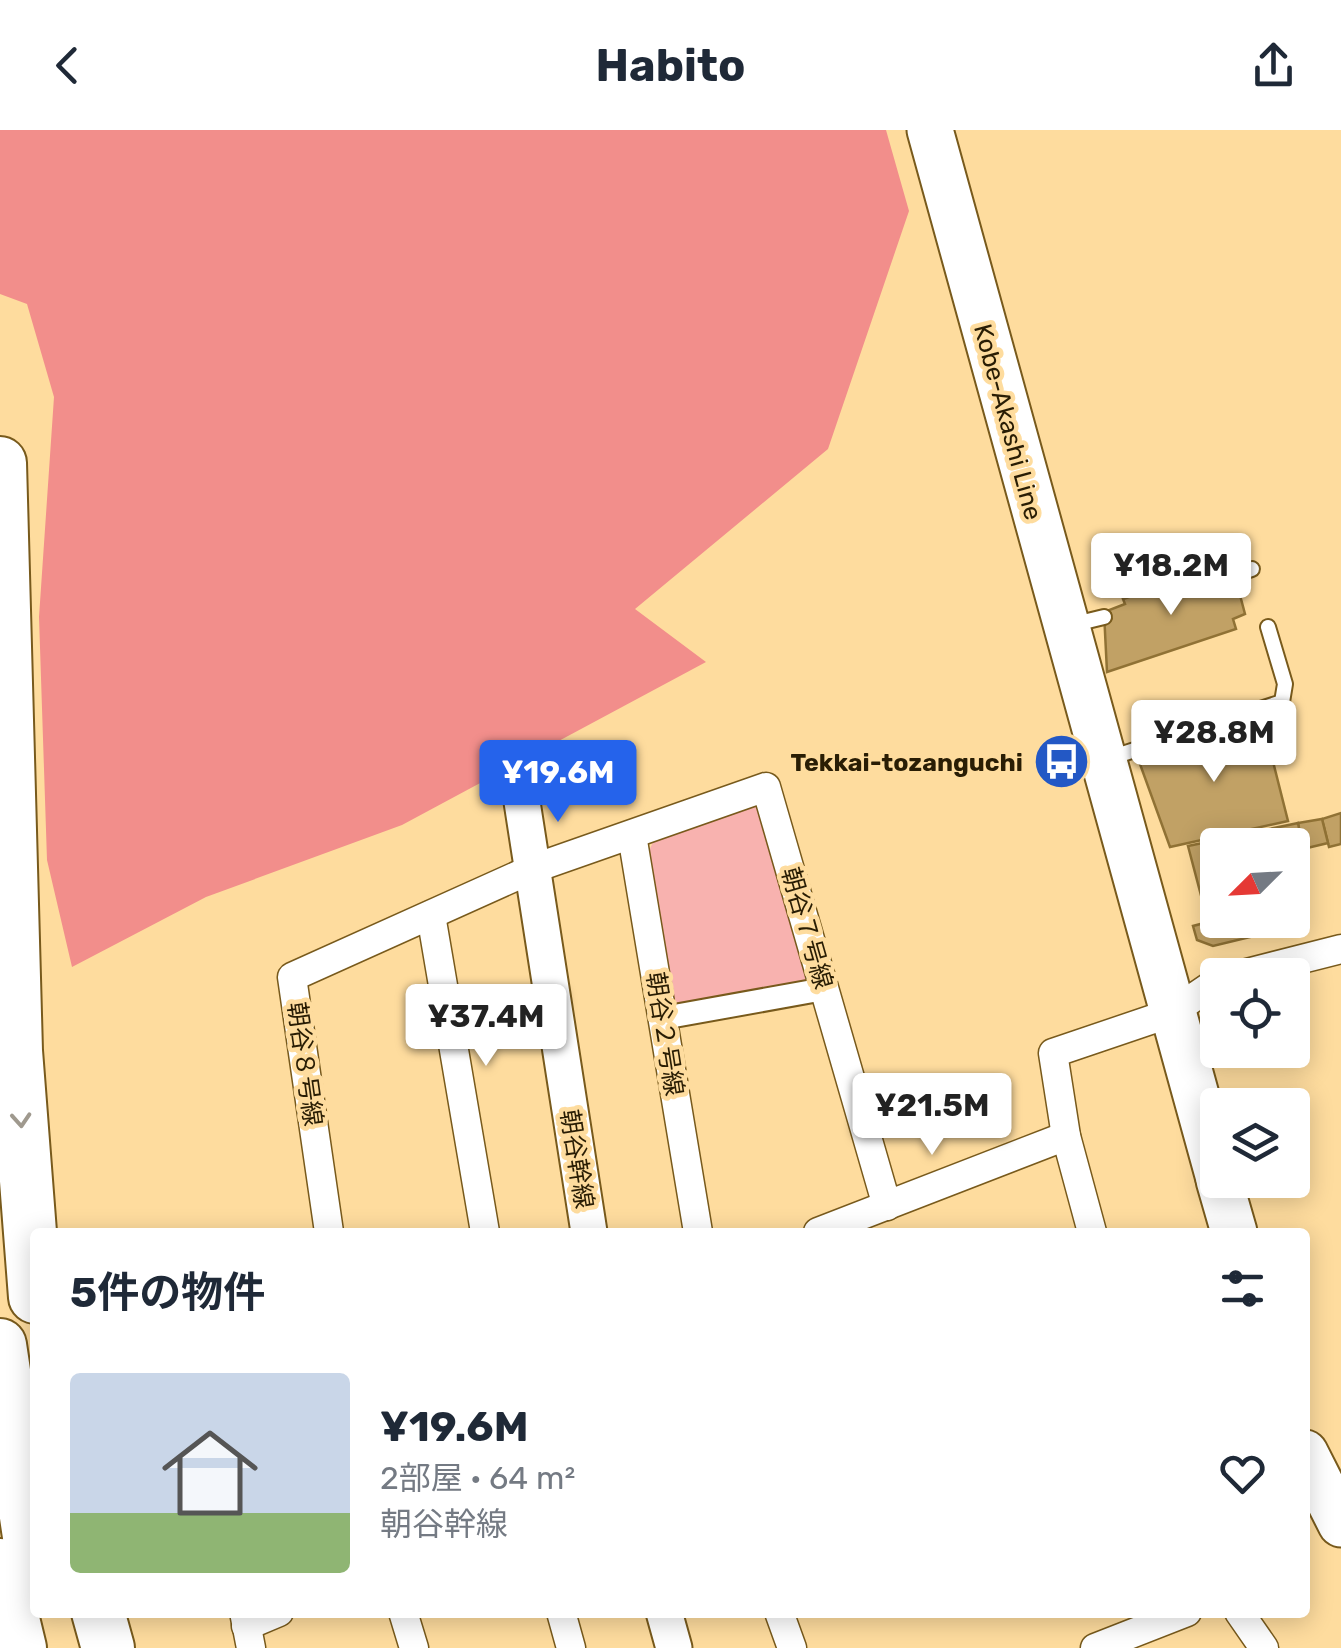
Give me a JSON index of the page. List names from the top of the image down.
{
  "streets": {
    "main road": ["Kobe-Akashi Line"],
    "street": [
      "朝谷７号線",
      "朝谷２号線",
      "朝谷８号線",
      "朝谷幹線"
    ]
  },
  "crossings": [
    ["朝谷７号線", "朝谷２号線"],
    ["朝谷７号線", "朝谷８号線"],
    ["朝谷２号線", "朝谷８号線"],
    ["朝谷８号線", "朝谷幹線"]
  ],
  "places": {
    "bus stop": ["Tekkai-tozanguchi"]
  },
  "north": "bottom left",
  "page": {
    "header": "Habito",
    "price": [
      "¥18.2M",
      "¥28.8M",
      "¥19.6M",
      "¥37.4M",
      "¥21.5M"
    ],
    "heading": "5件の物件",
    "list": [
      {
        "name": "¥19.6M",
        "note": "2部屋 · 64 m² · 朝谷幹線"
      }
    ]
  }
}
